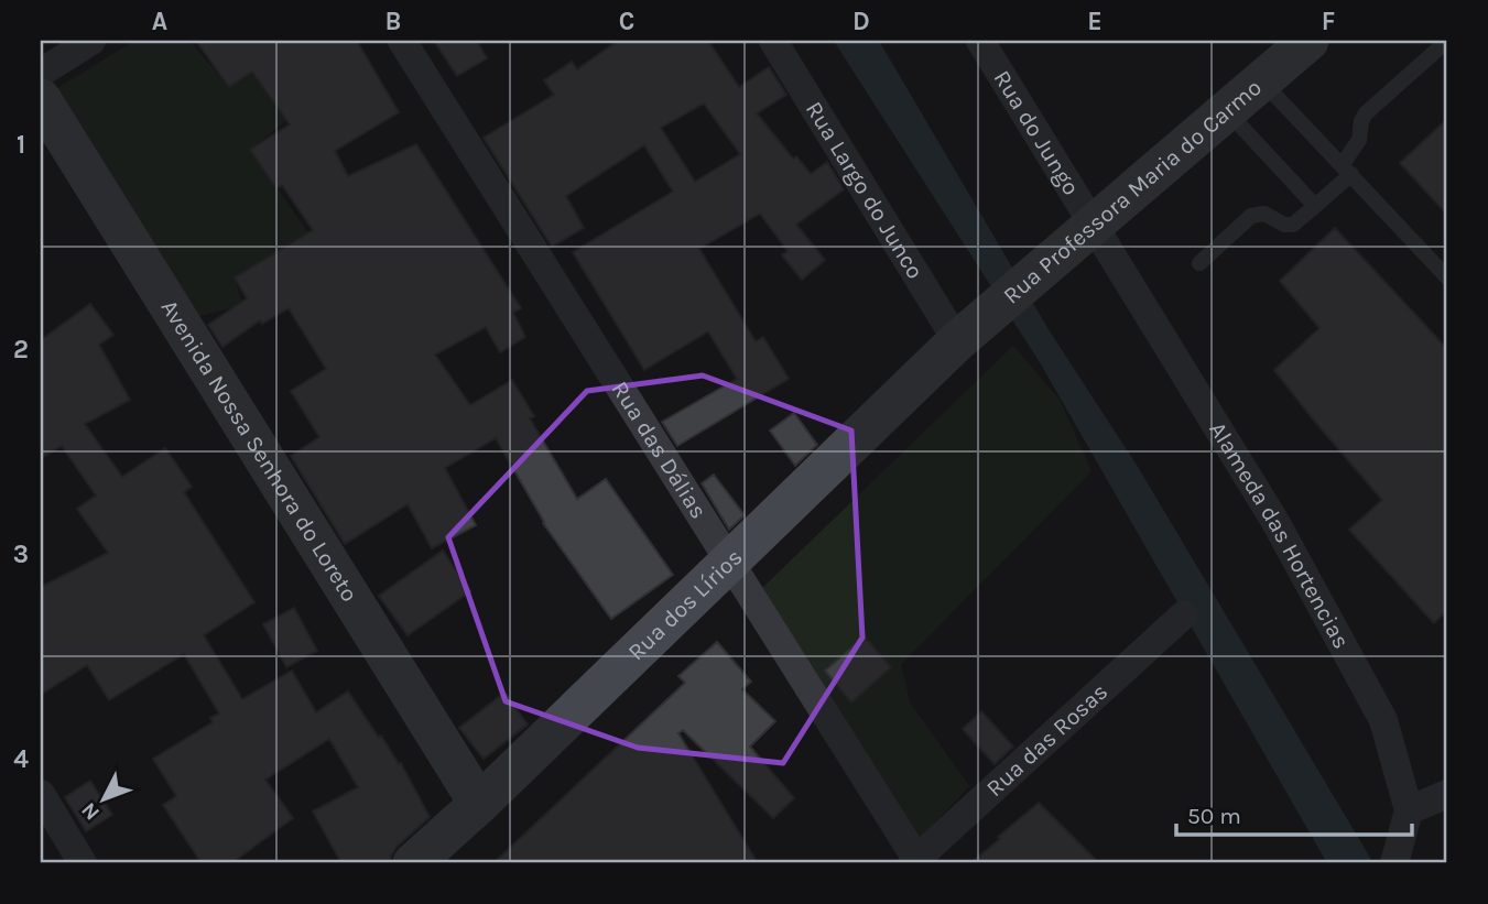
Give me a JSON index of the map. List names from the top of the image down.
{
  "streets": {
    "street": [
      "Rua do Jungo",
      "Rua Largo do Junco",
      "Rua Professora Maria do Carmo",
      "Rua das Dálias",
      "Avenida Nossa Senhora do Loreto",
      "Alameda das Hortencias",
      "Rua dos Lírios",
      "Rua das Rosas"
    ]
  },
  "crossings": [
    ["Rua do Jungo", "Rua Professora Maria do Carmo"],
    ["Rua do Jungo", "Alameda das Hortencias"],
    ["Rua Largo do Junco", "Rua Professora Maria do Carmo"],
    ["Rua Largo do Junco", "Rua dos Lírios"],
    ["Rua Professora Maria do Carmo", "Alameda das Hortencias"],
    ["Rua Professora Maria do Carmo", "Rua dos Lírios"],
    ["Rua das Dálias", "Rua dos Lírios"],
    ["Rua das Dálias", "Rua das Rosas"],
    ["Avenida Nossa Senhora do Loreto", "Rua dos Lírios"]
  ],
  "scale_bar": "50 m",
  "north": "bottom left",
  "grid": {
    "columns": [
      "A",
      "B",
      "C",
      "D",
      "E",
      "F"
    ],
    "rows": [
      "1",
      "2",
      "3",
      "4"
    ]
  }
}
